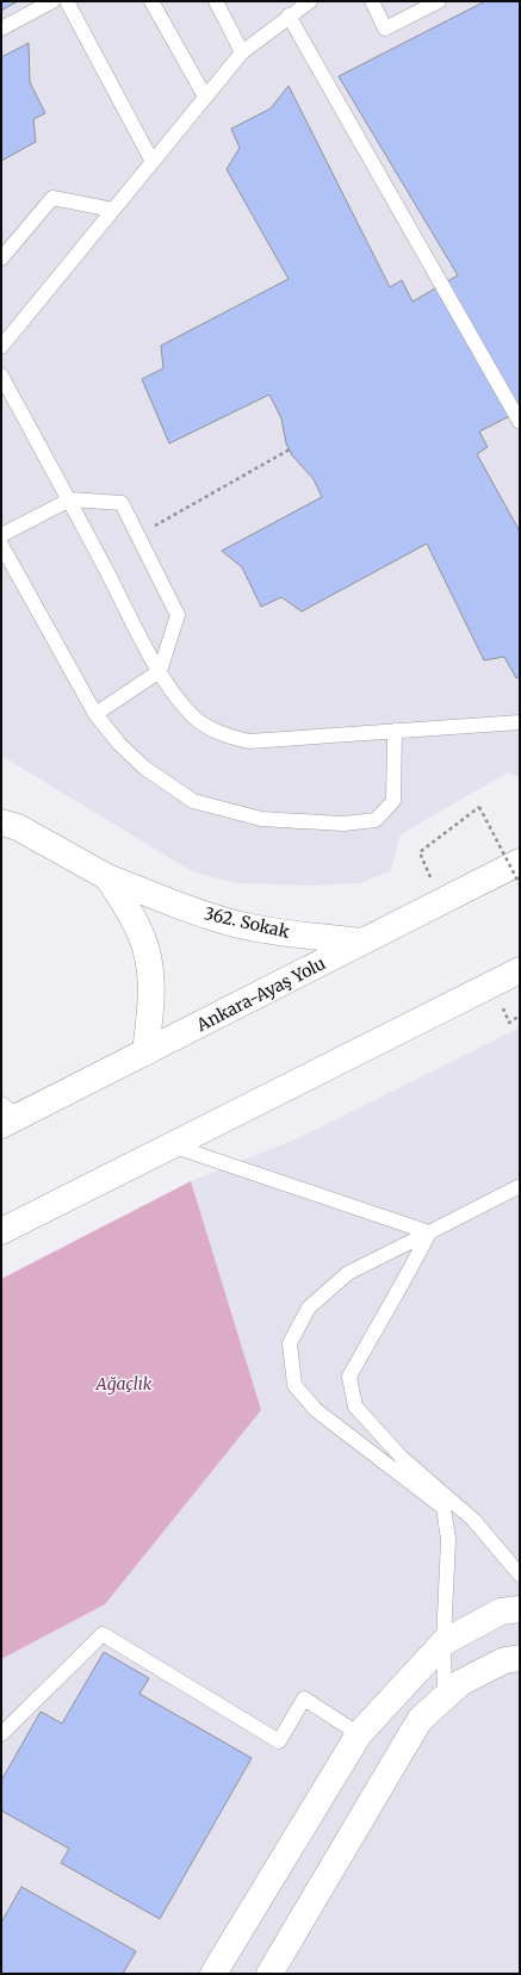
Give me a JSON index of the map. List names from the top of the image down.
{
  "streets": {
    "main road": ["362. Sokak", "Ankara-Ayaş Yolu"]
  },
  "crossings": [
    ["362. Sokak", "Ankara-Ayaş Yolu"]
  ],
  "parks": ["Ağaçlık"]
}
